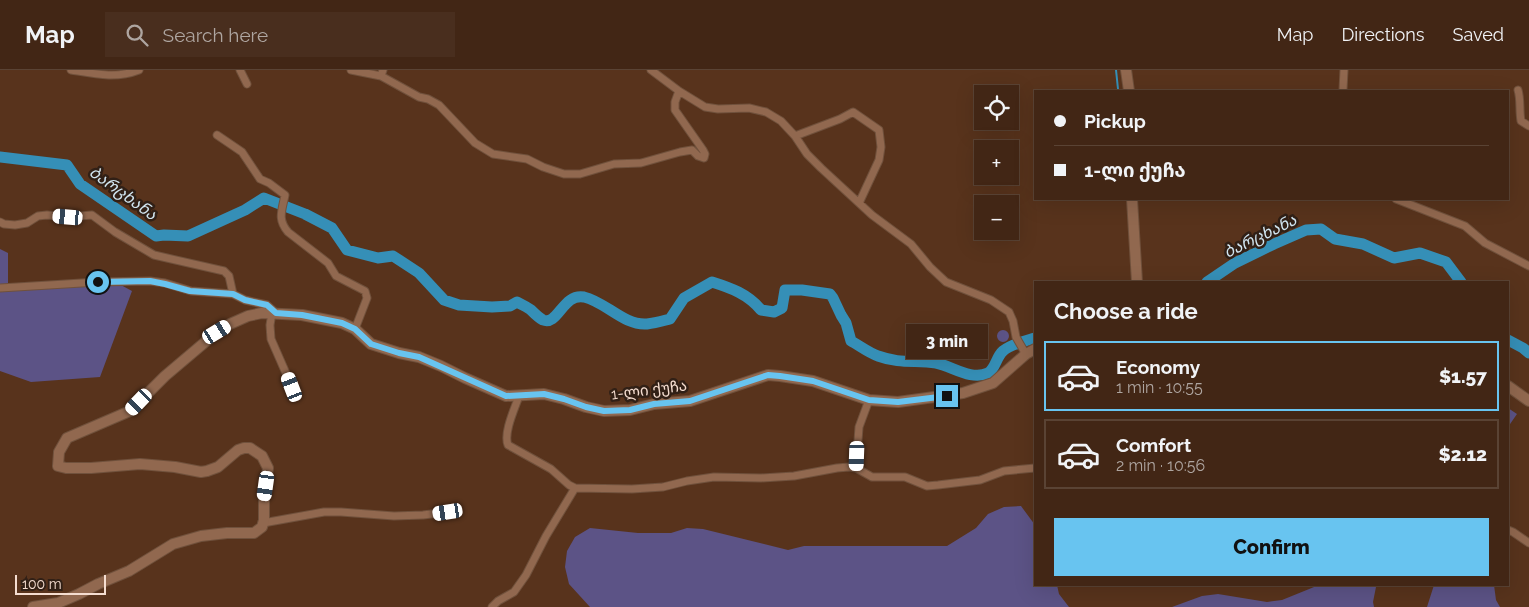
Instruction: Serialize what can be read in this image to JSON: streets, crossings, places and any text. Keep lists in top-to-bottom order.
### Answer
{
  "streets": {
    "street": ["1-ლი ქუჩა"]
  },
  "water": ["ბარცხანა"],
  "scale_bar": "100 m",
  "page": {
    "header": "Map",
    "search": "Search here",
    "nav": ["Map", "Directions", "Saved"],
    "map_buttons": ["+", "−"],
    "banner": ["Pickup", "1-ლი ქუჩა"],
    "heading": "Choose a ride",
    "bubble": "3 min",
    "list": [
      {
        "name": "Economy",
        "note": "1 min · 10:55",
        "value": "$1.57"
      },
      {
        "name": "Comfort",
        "note": "2 min · 10:56",
        "value": "$2.12"
      }
    ],
    "buttons": "Confirm",
    "scale": "100 m"
  }
}
